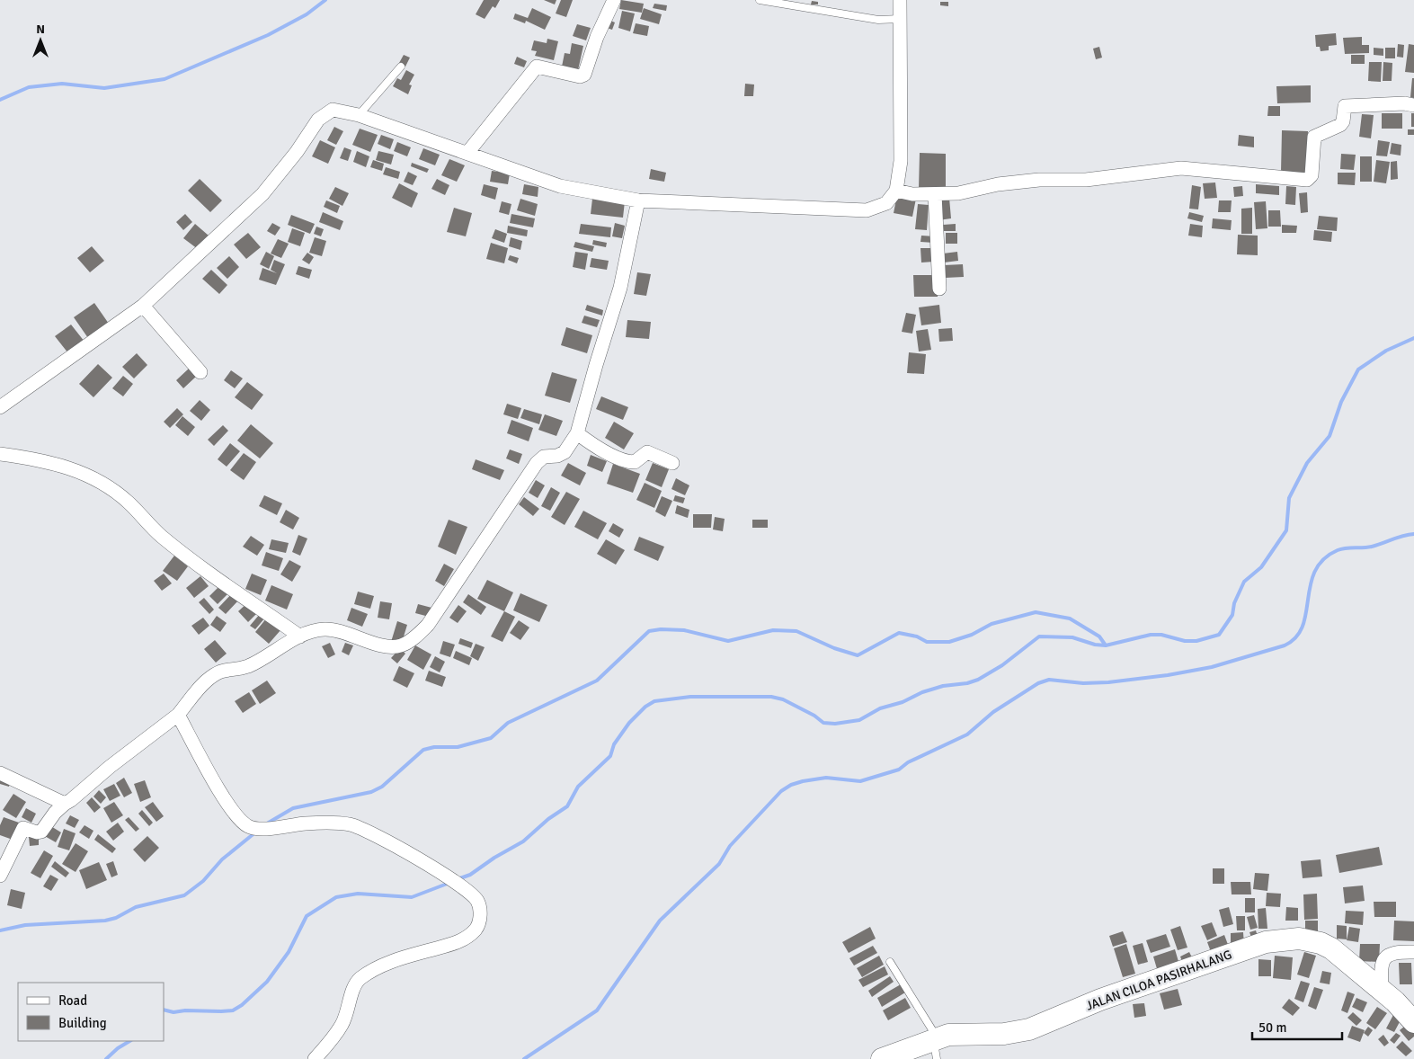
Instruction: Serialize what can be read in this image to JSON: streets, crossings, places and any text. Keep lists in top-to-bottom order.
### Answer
{
  "streets": {
    "main road": ["JALAN CILOA PASIRHALANG"]
  },
  "legend": ["Road", "Building"],
  "scale_bar": "50 m",
  "north": "top"
}
